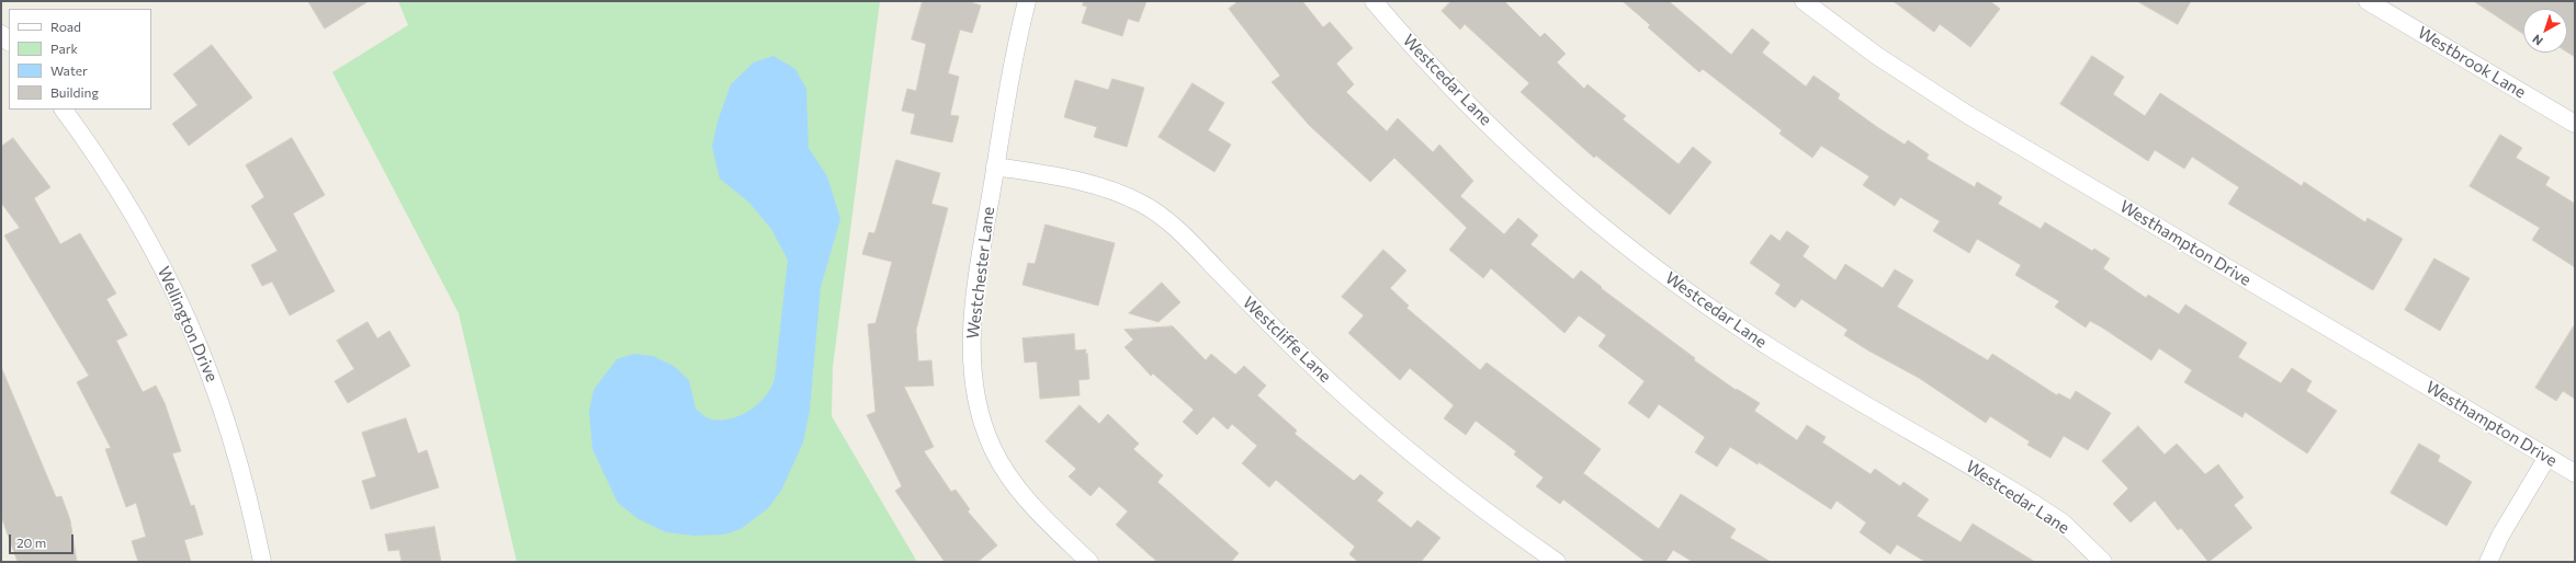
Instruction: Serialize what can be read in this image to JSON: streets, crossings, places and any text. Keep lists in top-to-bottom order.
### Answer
{
  "streets": {
    "street": [
      "Westbrook Lane",
      "Westcedar Lane",
      "Westhampton Drive",
      "Westchester Lane",
      "Wellington Drive",
      "Westcliffe Lane"
    ]
  },
  "crossings": [
    ["Westchester Lane", "Westcliffe Lane"]
  ],
  "legend": [
    "Road",
    "Park",
    "Water",
    "Building"
  ],
  "scale_bar": "20 m",
  "north": "bottom left"
}
